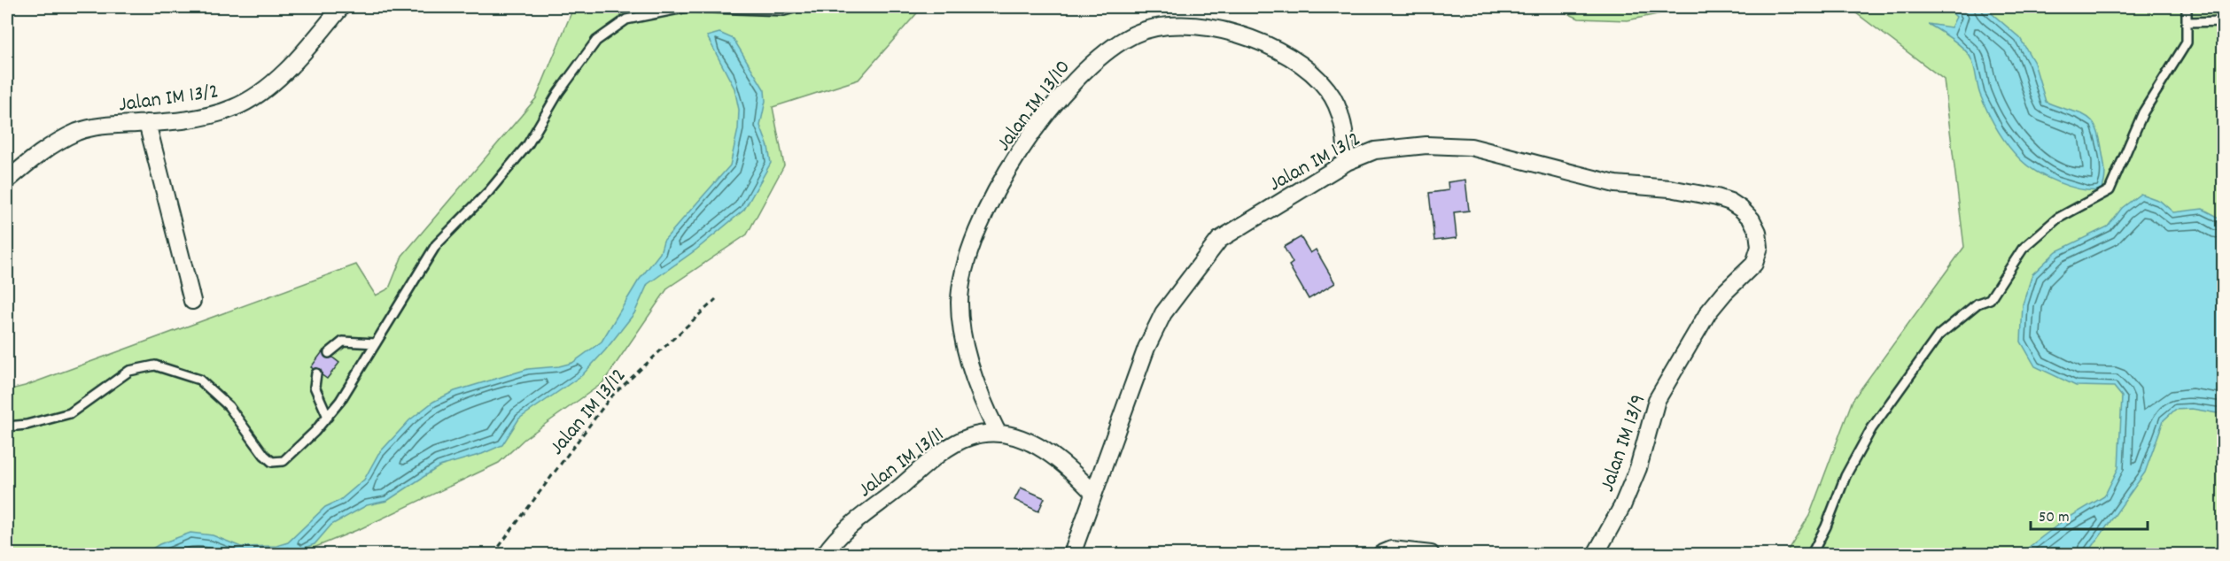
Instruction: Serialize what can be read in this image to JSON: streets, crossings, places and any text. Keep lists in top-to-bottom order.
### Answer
{
  "streets": {
    "street": [
      "Jalan IM 13/2",
      "Jalan IM 13/10",
      "Jalan IM 13/9",
      "Jalan IM 13/11"
    ],
    "path": ["Jalan IM 13/12"]
  },
  "crossings": [
    ["Jalan IM 13/2", "Jalan IM 13/10"],
    ["Jalan IM 13/2", "Jalan IM 13/9"],
    ["Jalan IM 13/2", "Jalan IM 13/11"],
    ["Jalan IM 13/10", "Jalan IM 13/11"]
  ],
  "scale_bar": "50 m"
}
